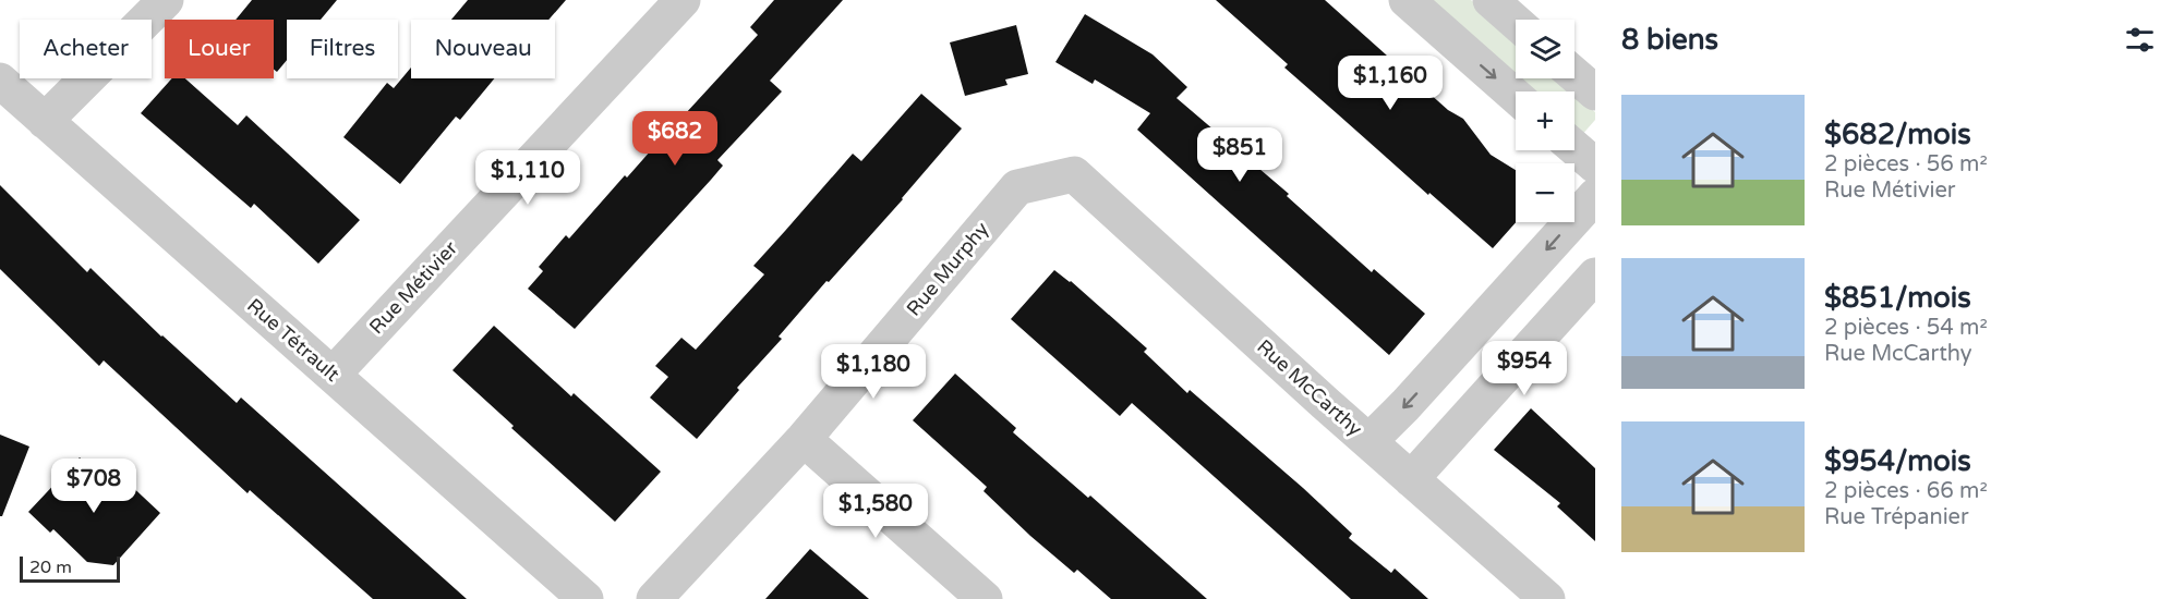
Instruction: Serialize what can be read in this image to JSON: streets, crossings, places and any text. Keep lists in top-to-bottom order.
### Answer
{
  "streets": {
    "street": [
      "Rue Murphy",
      "Rue Métivier",
      "Rue Tétrault",
      "Rue McCarthy"
    ]
  },
  "crossings": [
    ["Rue Murphy", "Rue McCarthy"],
    ["Rue Métivier", "Rue Tétrault"]
  ],
  "scale_bar": "20 m",
  "page": {
    "heading": "8 biens",
    "map_buttons": ["+", "−"],
    "chip": [
      "Acheter",
      "Louer",
      "Filtres",
      "Nouveau"
    ],
    "price": [
      "$1,160",
      "$682",
      "$851",
      "$1,110",
      "$954",
      "$1,180",
      "$708",
      "$1,580"
    ],
    "list": [
      {
        "name": "$682/mois",
        "note": "2 pièces · 56 m² · Rue Métivier"
      },
      {
        "name": "$851/mois",
        "note": "2 pièces · 54 m² · Rue McCarthy"
      },
      {
        "name": "$954/mois",
        "note": "2 pièces · 66 m² · Rue Trépanier"
      }
    ],
    "scale": "20 m"
  }
}
